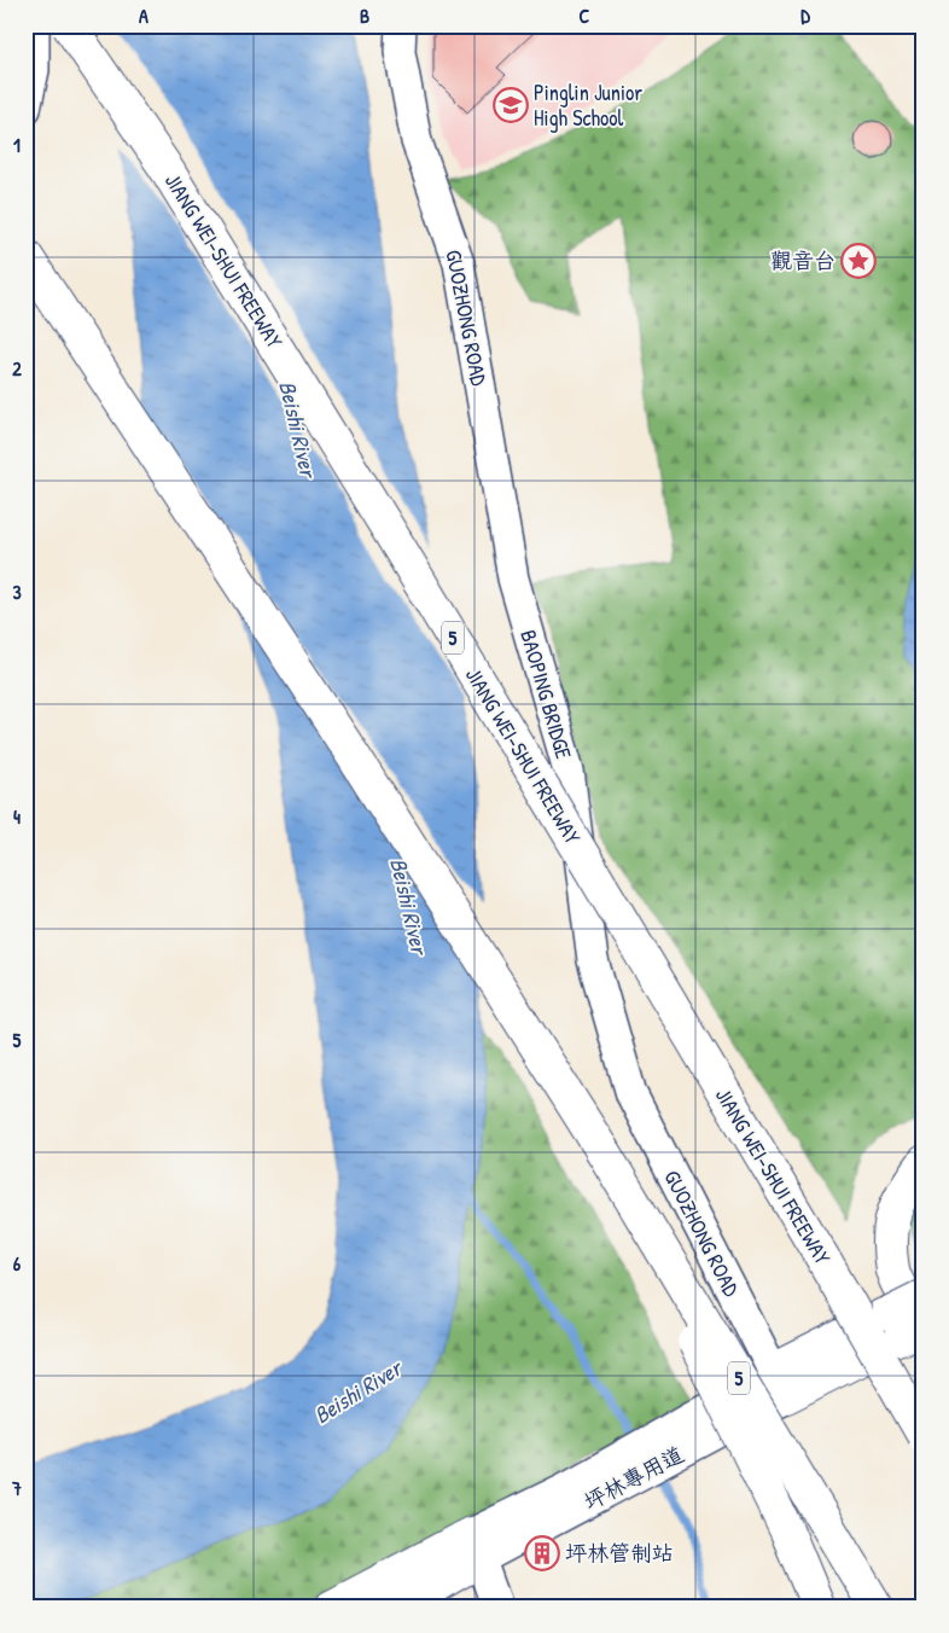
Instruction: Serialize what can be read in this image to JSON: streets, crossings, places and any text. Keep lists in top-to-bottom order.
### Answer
{
  "streets": {
    "main road": ["JIANG WEI-SHUI FREEWAY", "5"],
    "street": ["GUOZHONG ROAD", "BAOPING BRIDGE", "坪林專用道"]
  },
  "crossings": [
    ["GUOZHONG ROAD", "BAOPING BRIDGE"],
    ["GUOZHONG ROAD", "坪林專用道"]
  ],
  "water": ["Beishi River"],
  "places": {
    "school or university": ["Pinglin Junior High School"],
    "place": ["觀音台"],
    "building": ["坪林管制站"]
  },
  "grid": {
    "columns": [
      "A",
      "B",
      "C",
      "D"
    ],
    "rows": [
      "1",
      "2",
      "3",
      "4",
      "5",
      "6",
      "7"
    ]
  }
}
